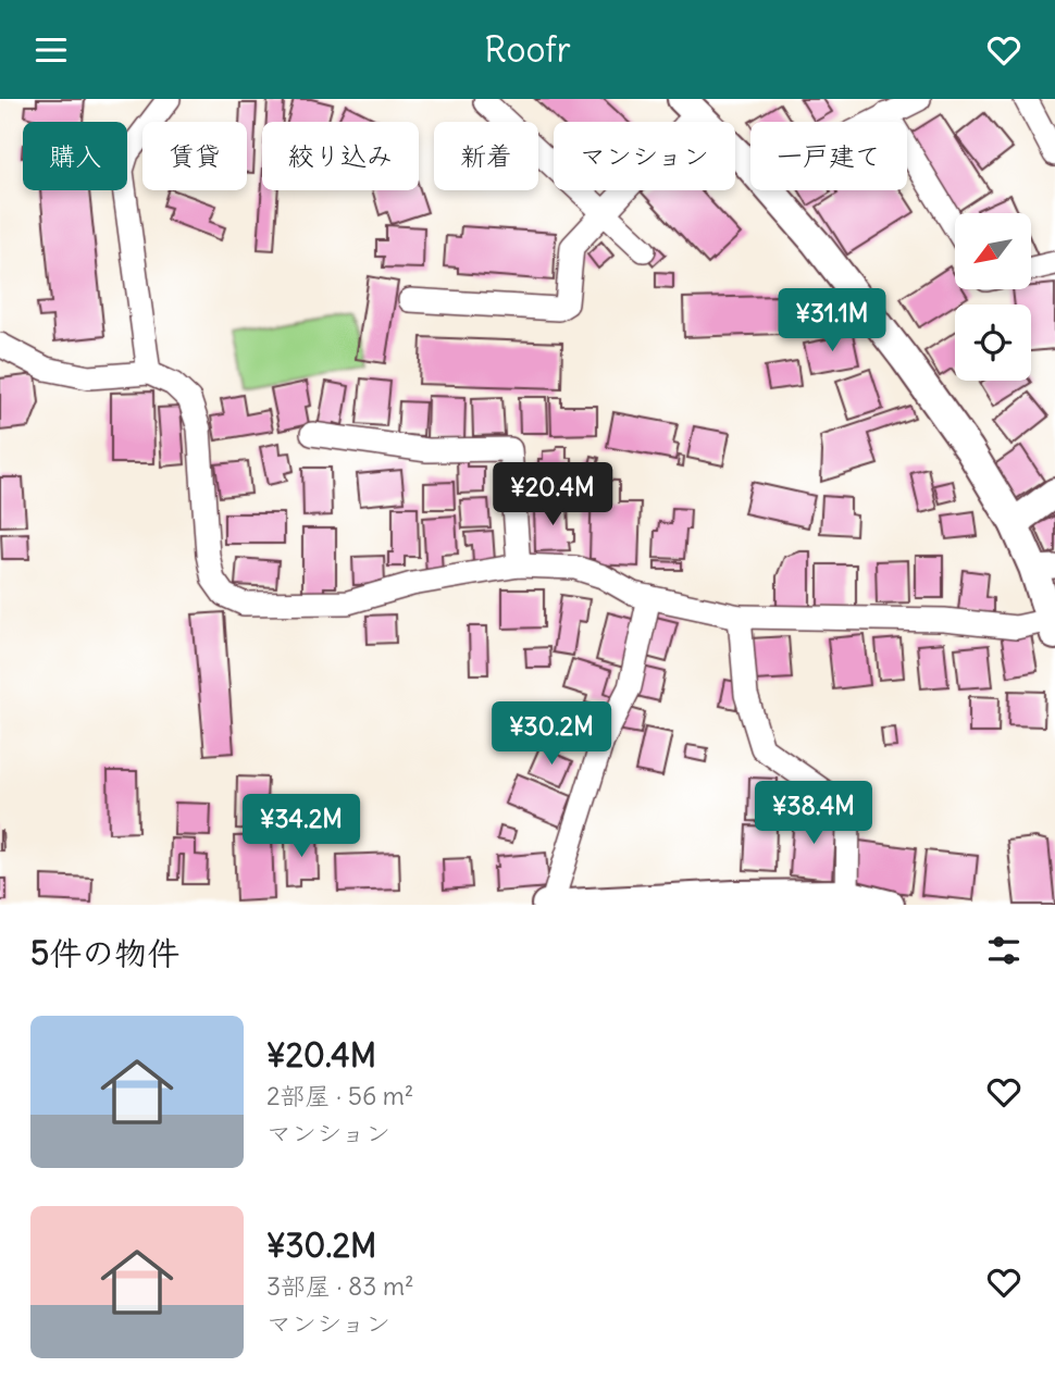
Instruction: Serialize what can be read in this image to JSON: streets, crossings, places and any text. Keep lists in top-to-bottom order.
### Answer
{
  "north": "bottom left",
  "page": {
    "header": "Roofr",
    "chip": [
      "購入",
      "賃貸",
      "絞り込み",
      "新着",
      "マンション",
      "一戸建て"
    ],
    "price": [
      "¥31.1M",
      "¥20.4M",
      "¥30.2M",
      "¥38.4M",
      "¥34.2M"
    ],
    "heading": "5件の物件",
    "list": [
      {
        "name": "¥20.4M",
        "note": "2部屋 · 56 m² · マンション"
      },
      {
        "name": "¥30.2M",
        "note": "3部屋 · 83 m² · マンション"
      }
    ]
  }
}
